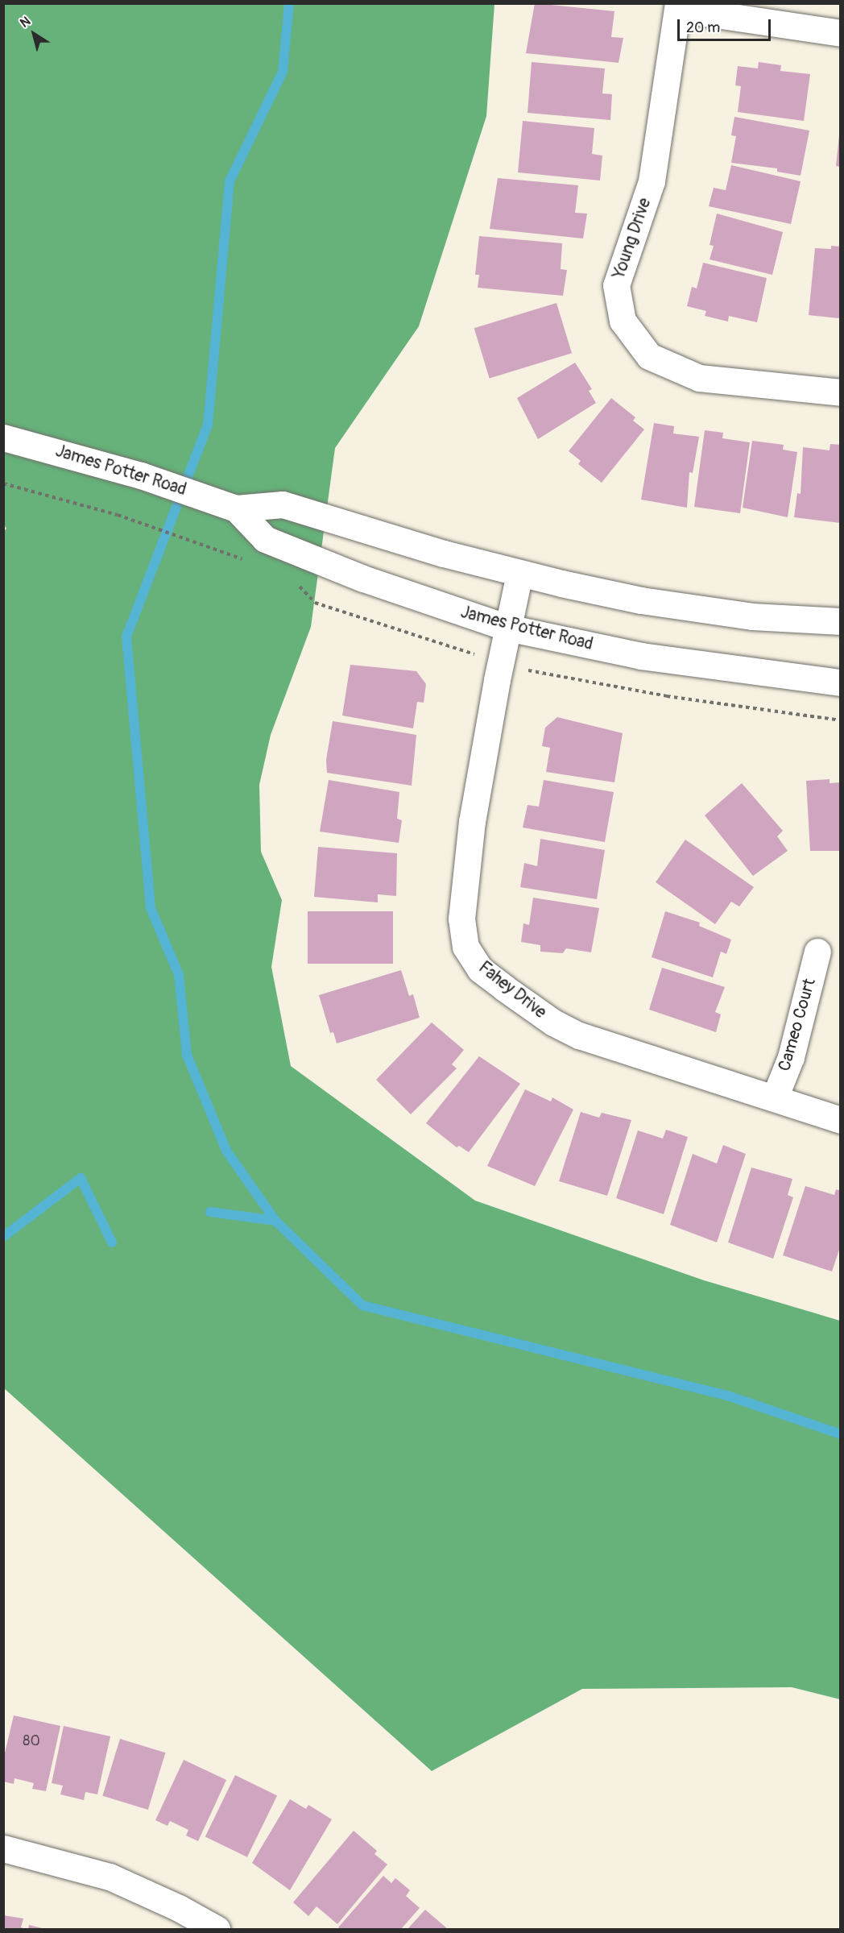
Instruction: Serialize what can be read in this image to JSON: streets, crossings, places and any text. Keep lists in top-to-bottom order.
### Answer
{
  "streets": {
    "street": [
      "Young Drive",
      "James Potter Road",
      "Fahey Drive",
      "Cameo Court"
    ]
  },
  "crossings": [
    ["James Potter Road", "Fahey Drive"],
    ["Fahey Drive", "Cameo Court"]
  ],
  "house_numbers": ["80"],
  "scale_bar": "20 m",
  "north": "top left"
}
